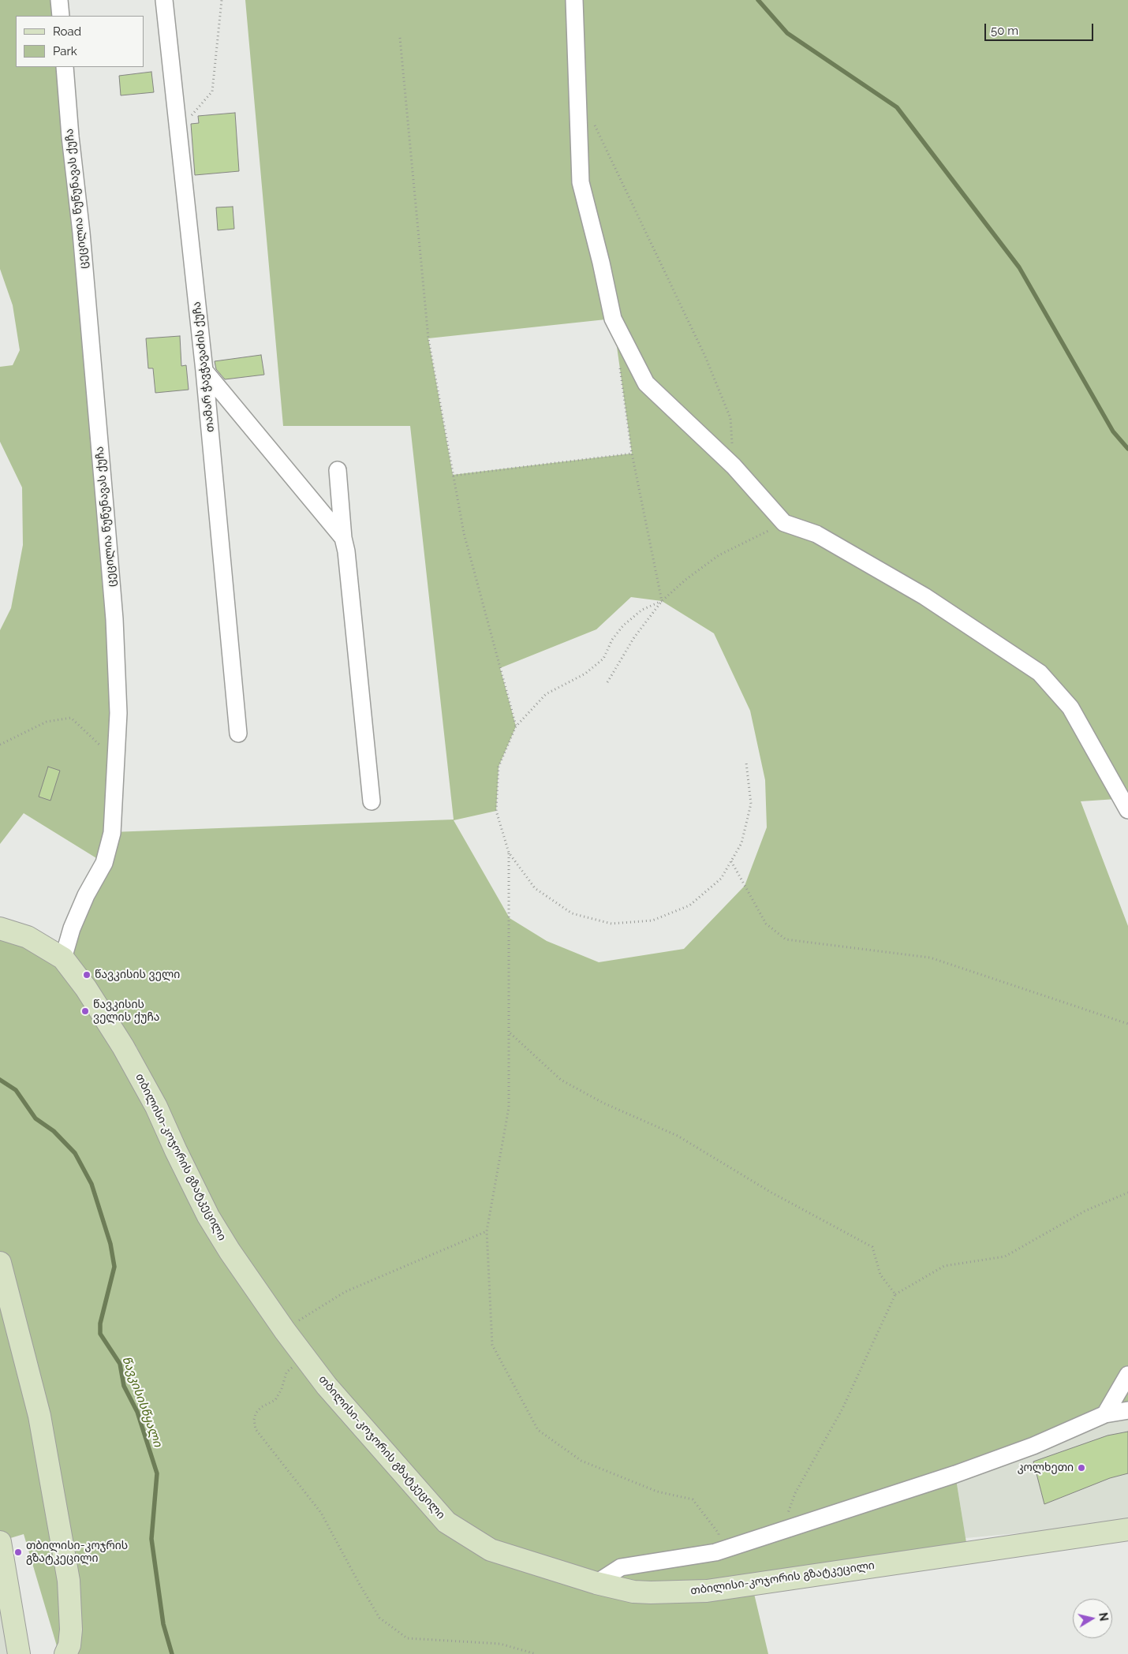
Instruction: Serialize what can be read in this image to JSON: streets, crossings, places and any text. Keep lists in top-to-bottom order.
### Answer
{
  "streets": {
    "main road": ["თბილისი-კოჯორის გზატკეცილი"],
    "street": ["ცეცილია წუწუნავას ქუჩა", "თამარ ჭავჭავაძის ქუჩა"]
  },
  "crossings": [
    ["ცეცილია წუწუნავას ქუჩა", "თბილისი-კოჯორის გზატკეცილი"]
  ],
  "water": ["წავკისისწყალი"],
  "places": [
    "წავკისის ველი",
    "წავკისის ველის ქუჩა",
    "კოლხეთი",
    "თბილისი-კოჯრის გზატკეცილი"
  ],
  "legend": ["Road", "Park"],
  "scale_bar": "50 m",
  "north": "right"
}
